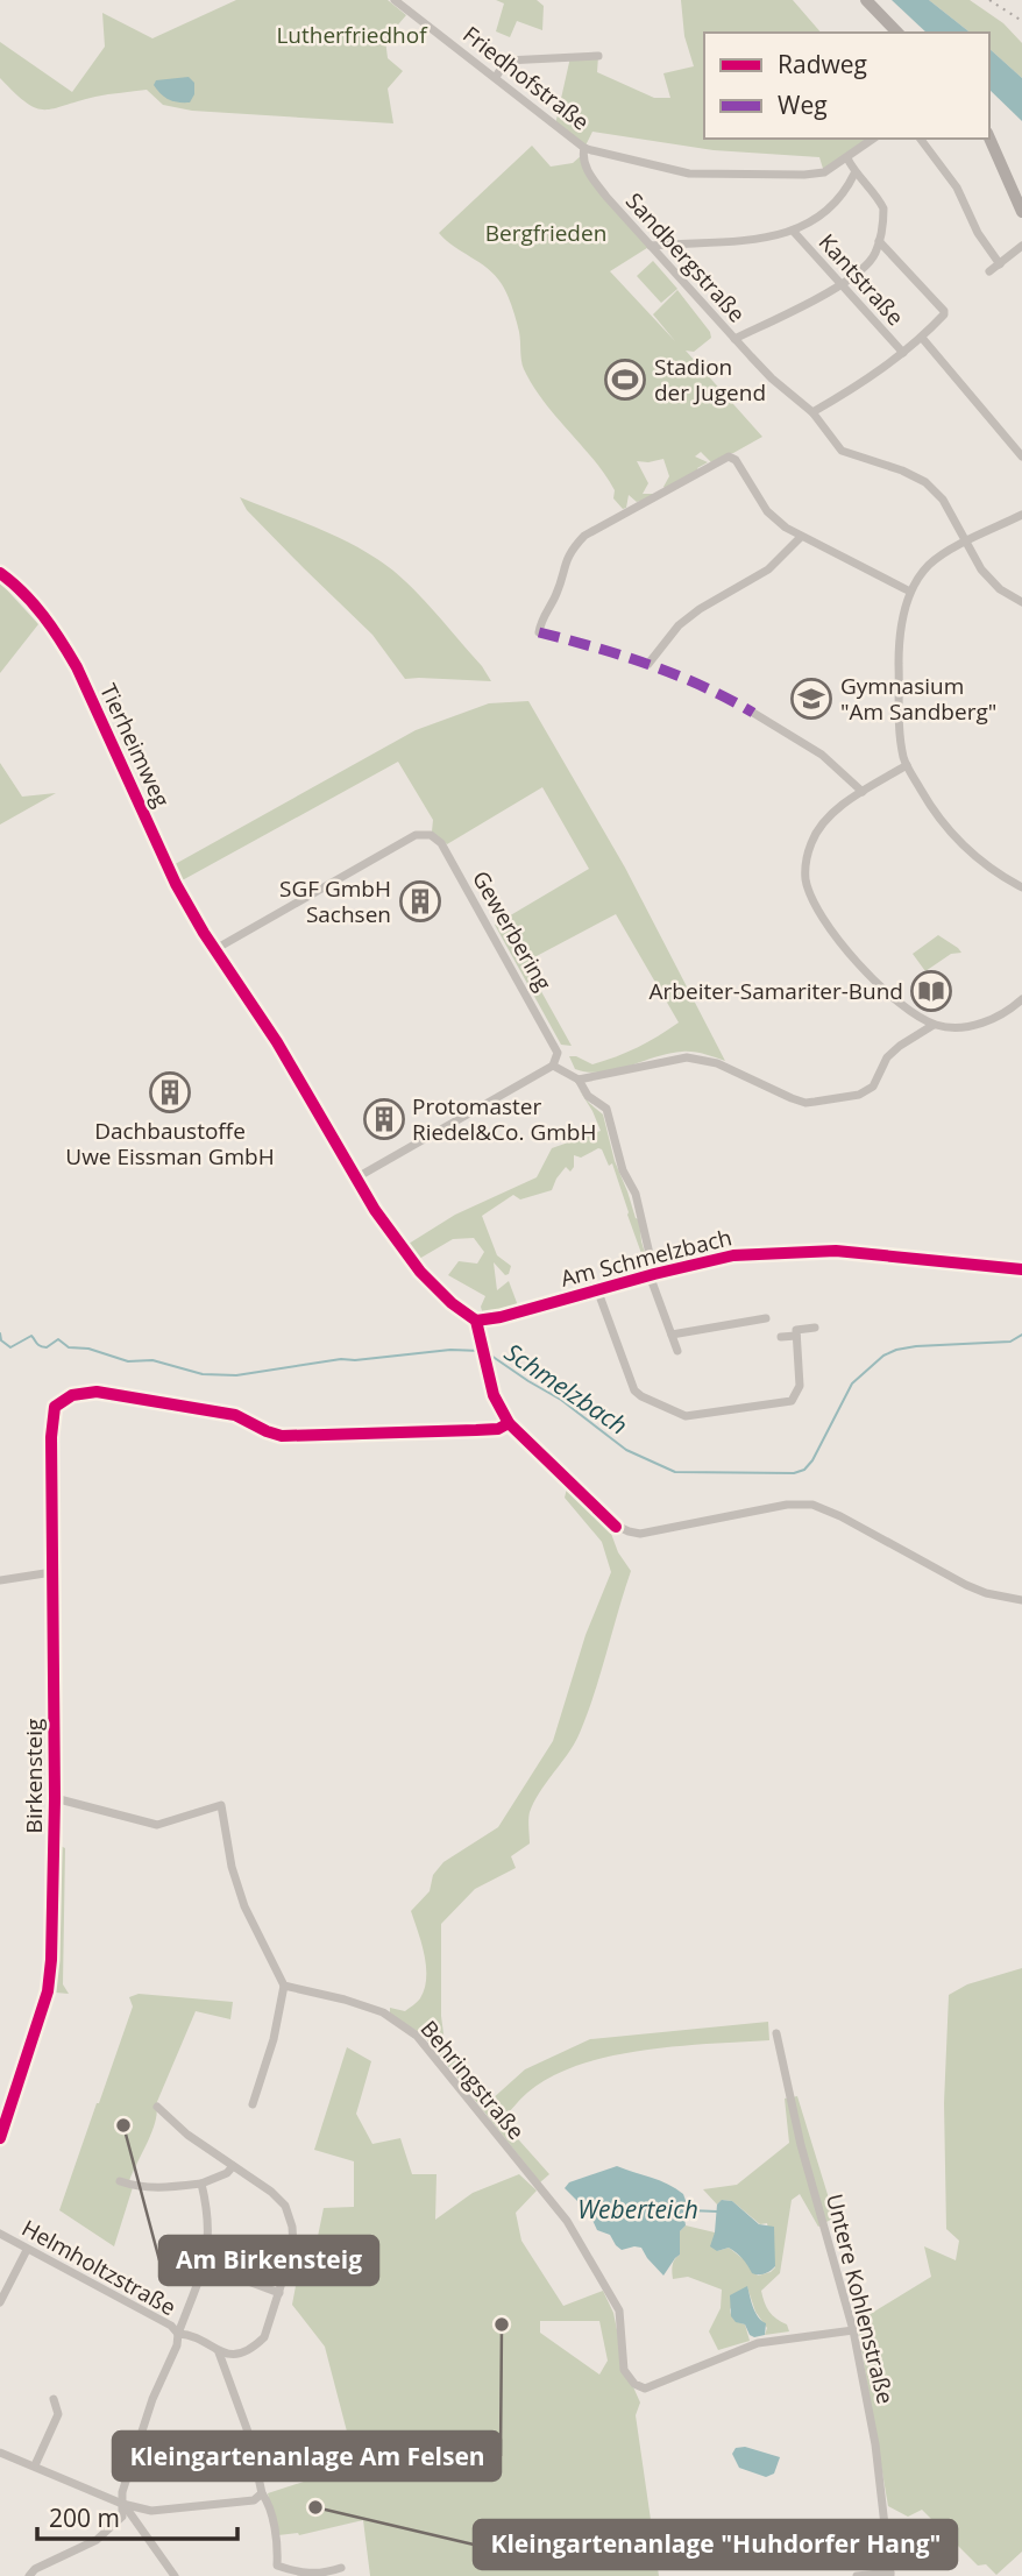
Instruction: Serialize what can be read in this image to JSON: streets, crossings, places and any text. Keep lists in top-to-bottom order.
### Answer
{
  "streets": {
    "street": [
      "Friedhofstraße",
      "Sandbergstraße",
      "Kantstraße",
      "Tierheimweg",
      "Gewerbering",
      "Am Schmelzbach",
      "Birkensteig",
      "Behringstraße",
      "Helmholtzstraße",
      "Untere Kohlenstraße"
    ]
  },
  "crossings": [
    ["Friedhofstraße", "Sandbergstraße"],
    ["Tierheimweg", "Gewerbering"],
    ["Gewerbering", "Am Schmelzbach"],
    ["Behringstraße", "Untere Kohlenstraße"]
  ],
  "water": ["Schmelzbach", "Weberteich"],
  "parks": ["Lutherfriedhof", "Bergfrieden"],
  "places": {
    "sports": ["Stadion der Jugend"],
    "school or university": ["Gymnasium \"Am Sandberg\""],
    "building": ["SGF GmbH Sachsen", "Dachbaustoffe Uwe Eissman GmbH", "Protomaster Riedel&Co. GmbH"],
    "library": ["Arbeiter-Samariter-Bund"],
    "other": ["Am Birkensteig", "Kleingartenanlage Am Felsen", "Kleingartenanlage \"Huhdorfer Hang\""]
  },
  "legend": ["Radweg", "Weg"],
  "scale_bar": "200 m"
}
